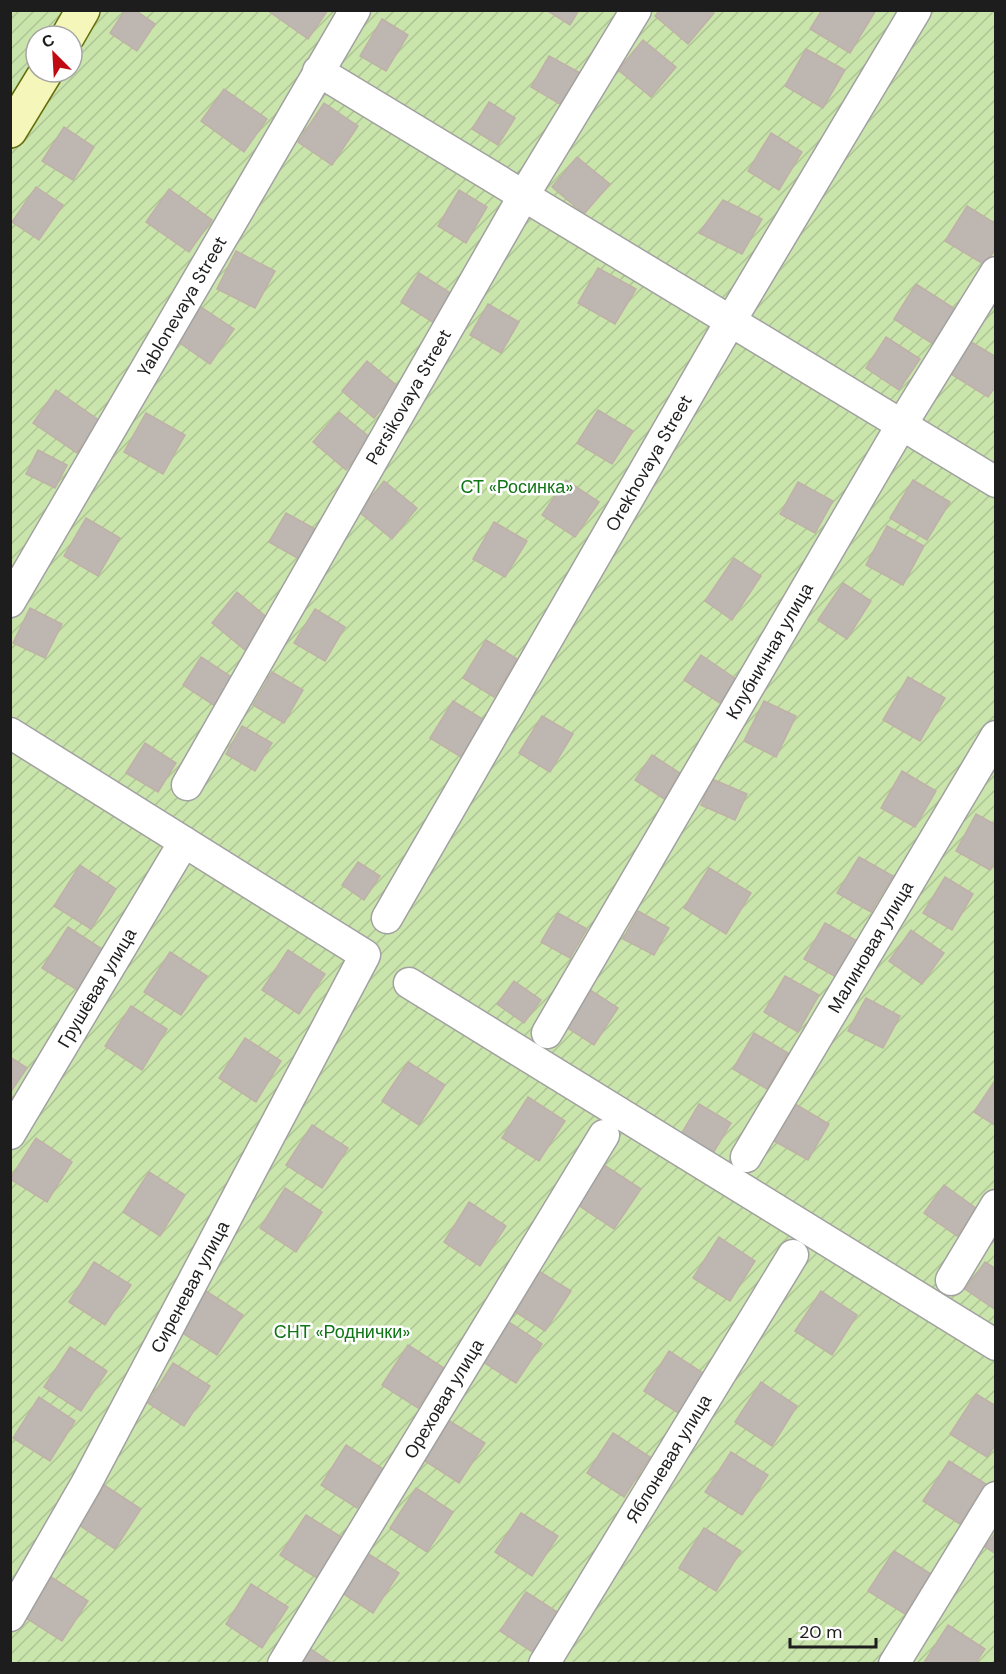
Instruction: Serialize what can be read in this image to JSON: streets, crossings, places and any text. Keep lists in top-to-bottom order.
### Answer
{
  "streets": {
    "street": [
      "Yablonevaya Street",
      "Persikovaya Street",
      "Orekhovaya Street",
      "Клубничная улица",
      "Малиновая улица",
      "Грушёвая улица",
      "Сиреневая улица",
      "Ореховая улица",
      "Яблоневая улица"
    ]
  },
  "crossings": [
    ["Грушёвая улица", "Сиреневая улица"]
  ],
  "parks": ["СТ «Росинка»", "СНТ «Роднички»"],
  "scale_bar": "20 m",
  "north": "top left"
}
